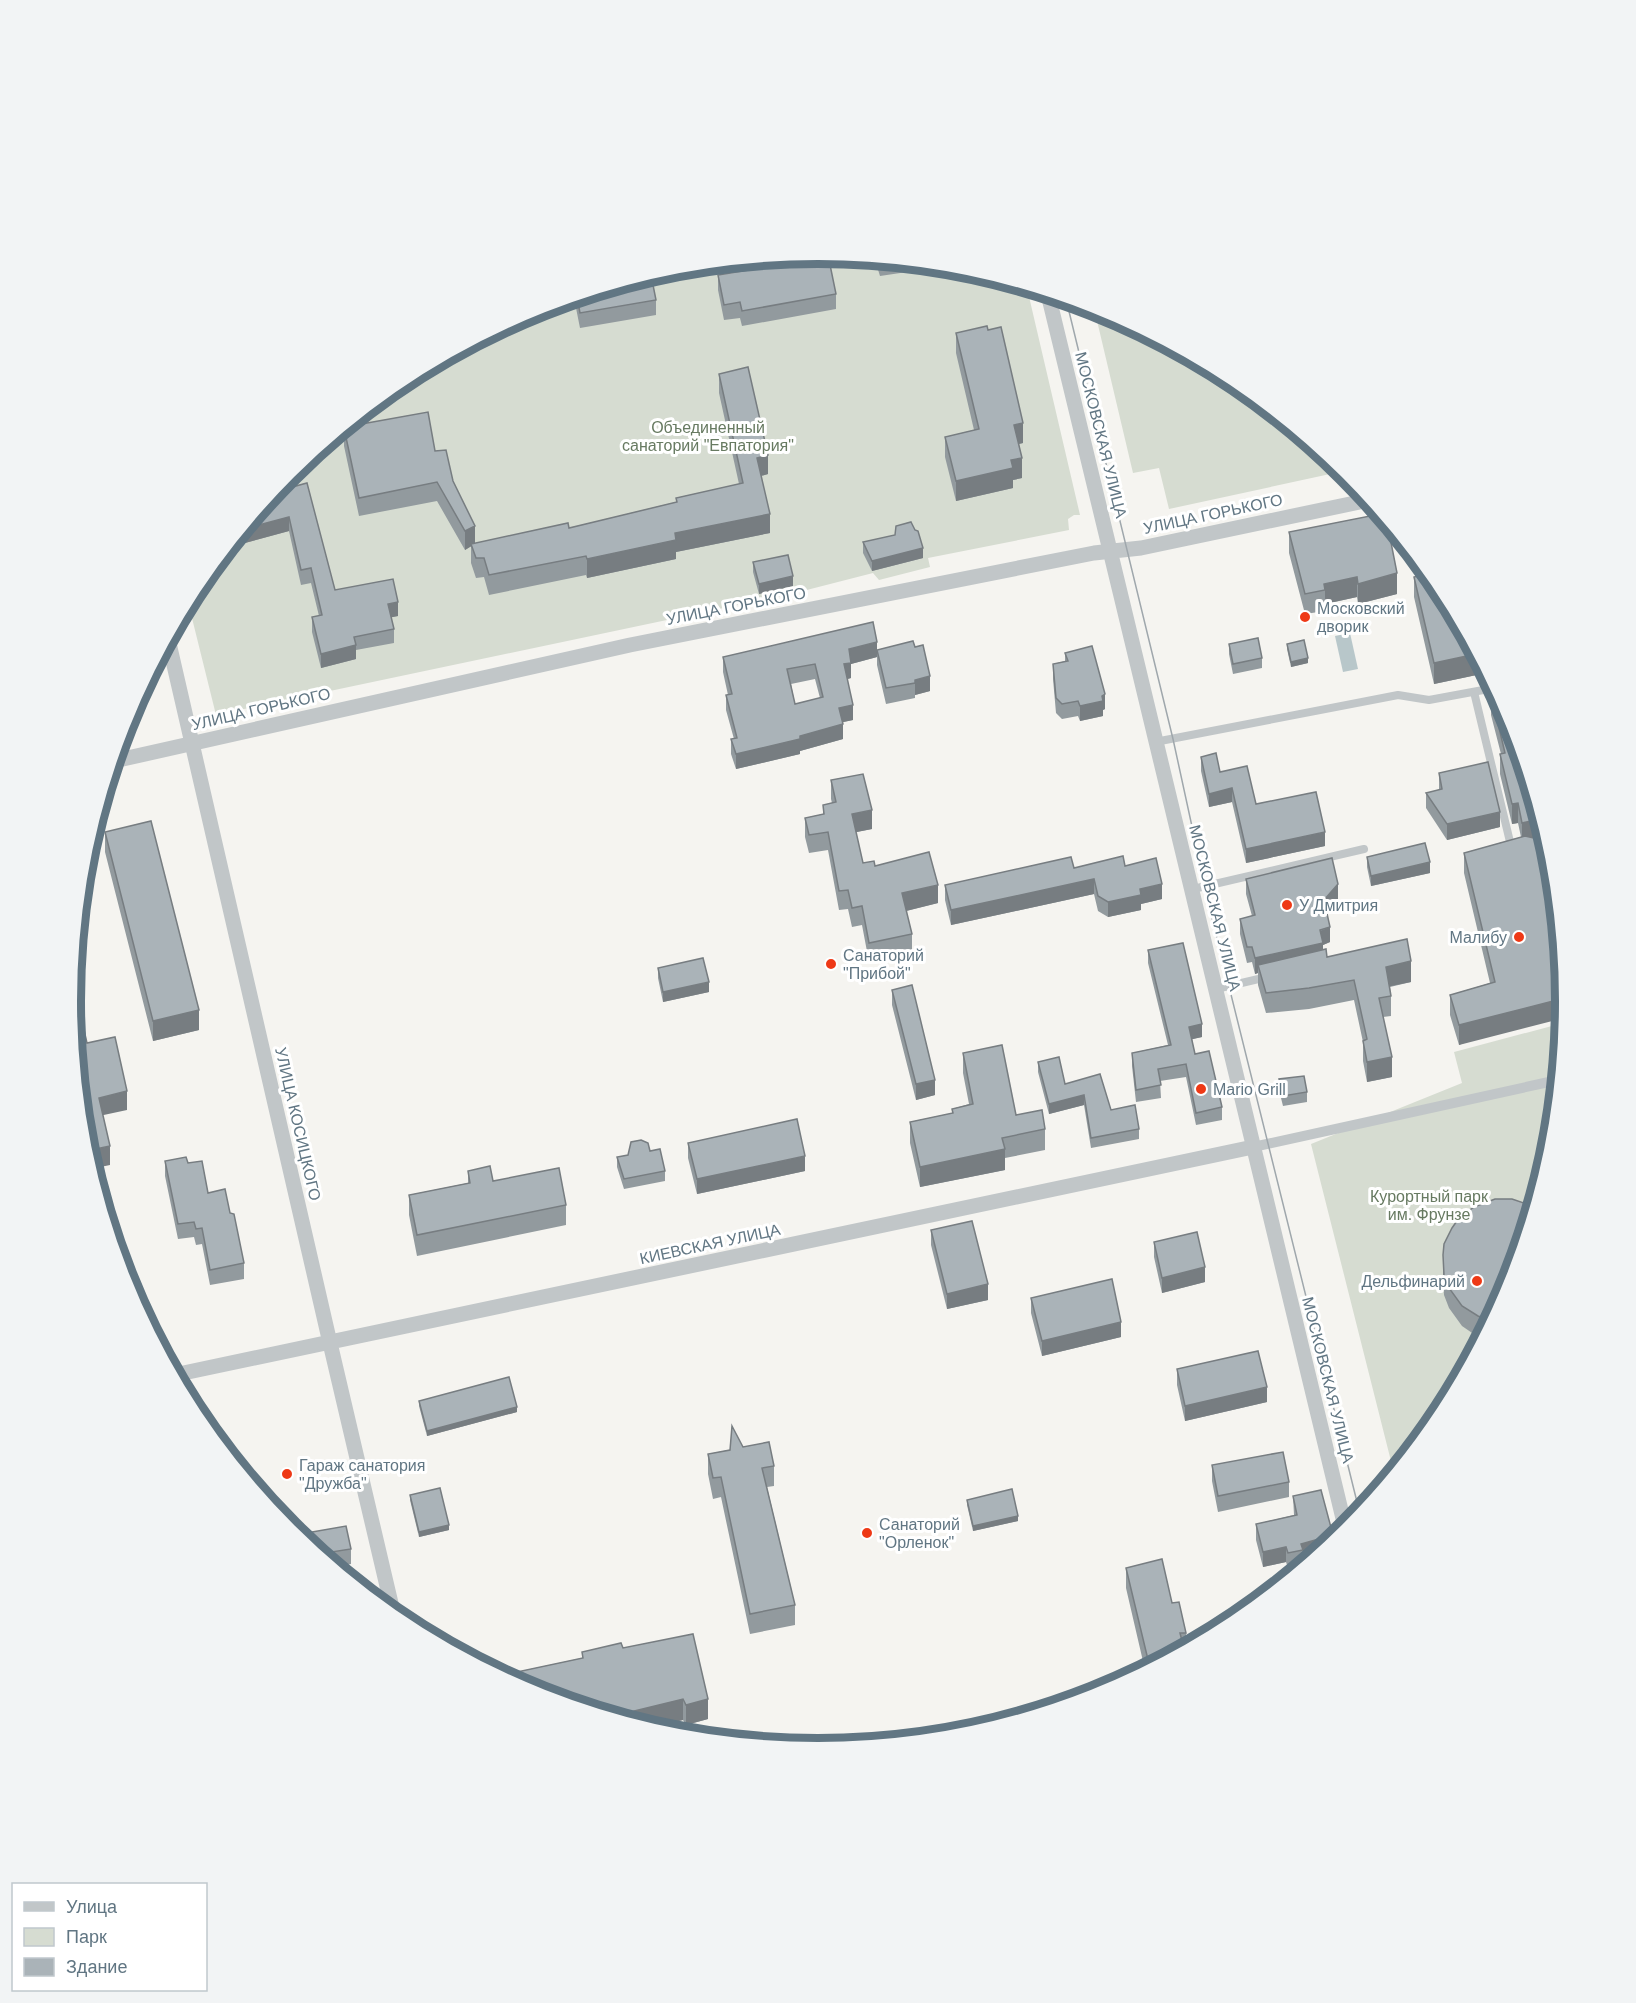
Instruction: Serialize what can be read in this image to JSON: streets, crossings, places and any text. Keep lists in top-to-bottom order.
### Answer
{
  "streets": {
    "street": [
      "МОСКОВСКАЯ УЛИЦА",
      "УЛИЦА ГОРЬКОГО",
      "УЛИЦА КОСИЦКОГО",
      "КИЕВСКАЯ УЛИЦА"
    ]
  },
  "crossings": [
    ["МОСКОВСКАЯ УЛИЦА", "УЛИЦА ГОРЬКОГО"],
    ["МОСКОВСКАЯ УЛИЦА", "КИЕВСКАЯ УЛИЦА"],
    ["УЛИЦА ГОРЬКОГО", "УЛИЦА КОСИЦКОГО"],
    ["УЛИЦА КОСИЦКОГО", "КИЕВСКАЯ УЛИЦА"]
  ],
  "parks": ["Объединенный санаторий \"Евпатория\"", "Курортный парк им. Фрунзе"],
  "places": [
    "Московский дворик",
    "У Дмитрия",
    "Малибу",
    "Санаторий \"Прибой\"",
    "Mario Grill",
    "Дельфинарий",
    "Гараж санатория \"Дружба\"",
    "Санаторий \"Орленок\""
  ],
  "legend": ["Улица", "Парк", "Здание"]
}
